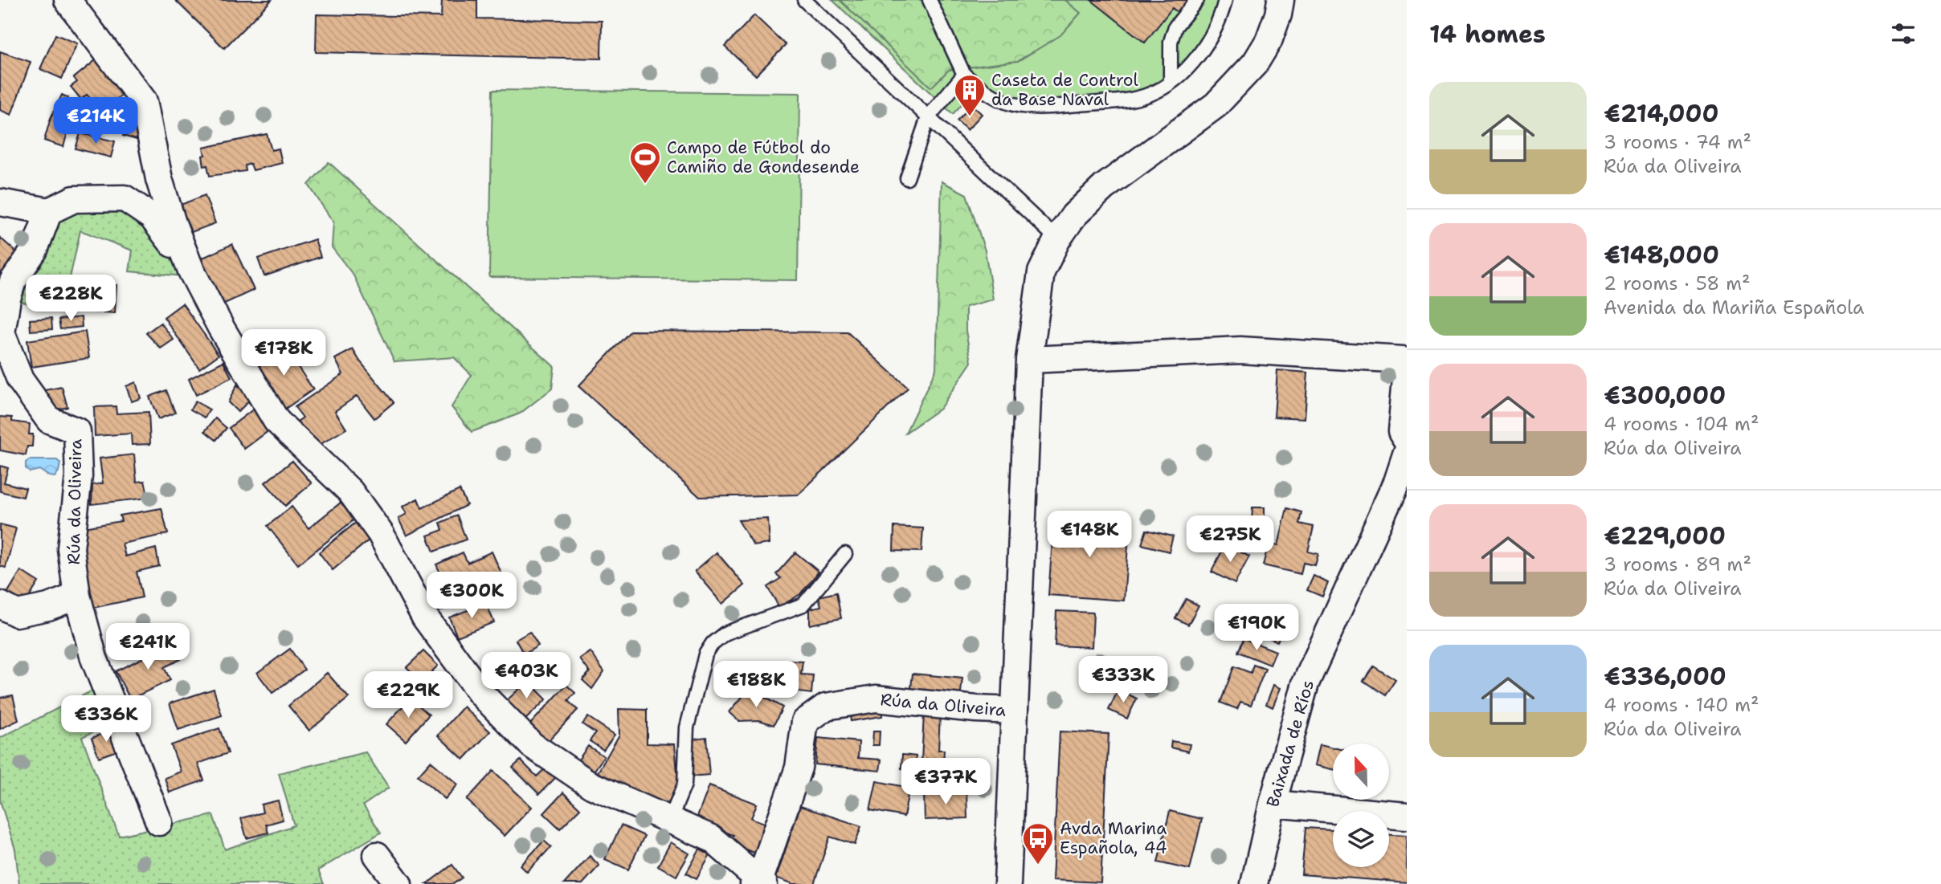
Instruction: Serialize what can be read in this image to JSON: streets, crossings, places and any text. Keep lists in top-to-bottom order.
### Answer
{
  "streets": {
    "street": ["Rúa da Oliveira", "Baixada de Ríos"]
  },
  "places": {
    "building": ["Caseta de Control da Base Naval"],
    "sports": ["Campo de Fútbol do Camiño de Gondesende"],
    "bus stop": ["Avda Marina Española, 44"]
  },
  "north": "top",
  "page": {
    "heading": "14 homes",
    "list": [
      {
        "name": "€214,000",
        "note": "3 rooms · 74 m² · Rúa da Oliveira"
      },
      {
        "name": "€148,000",
        "note": "2 rooms · 58 m² · Avenida da Mariña Española"
      },
      {
        "name": "€300,000",
        "note": "4 rooms · 104 m² · Rúa da Oliveira"
      },
      {
        "name": "€229,000",
        "note": "3 rooms · 89 m² · Rúa da Oliveira"
      },
      {
        "name": "€336,000",
        "note": "4 rooms · 140 m² · Rúa da Oliveira"
      }
    ],
    "price": [
      "€214K",
      "€228K",
      "€178K",
      "€148K",
      "€275K",
      "€300K",
      "€190K",
      "€241K",
      "€403K",
      "€333K",
      "€188K",
      "€229K",
      "€336K",
      "€377K"
    ]
  }
}
